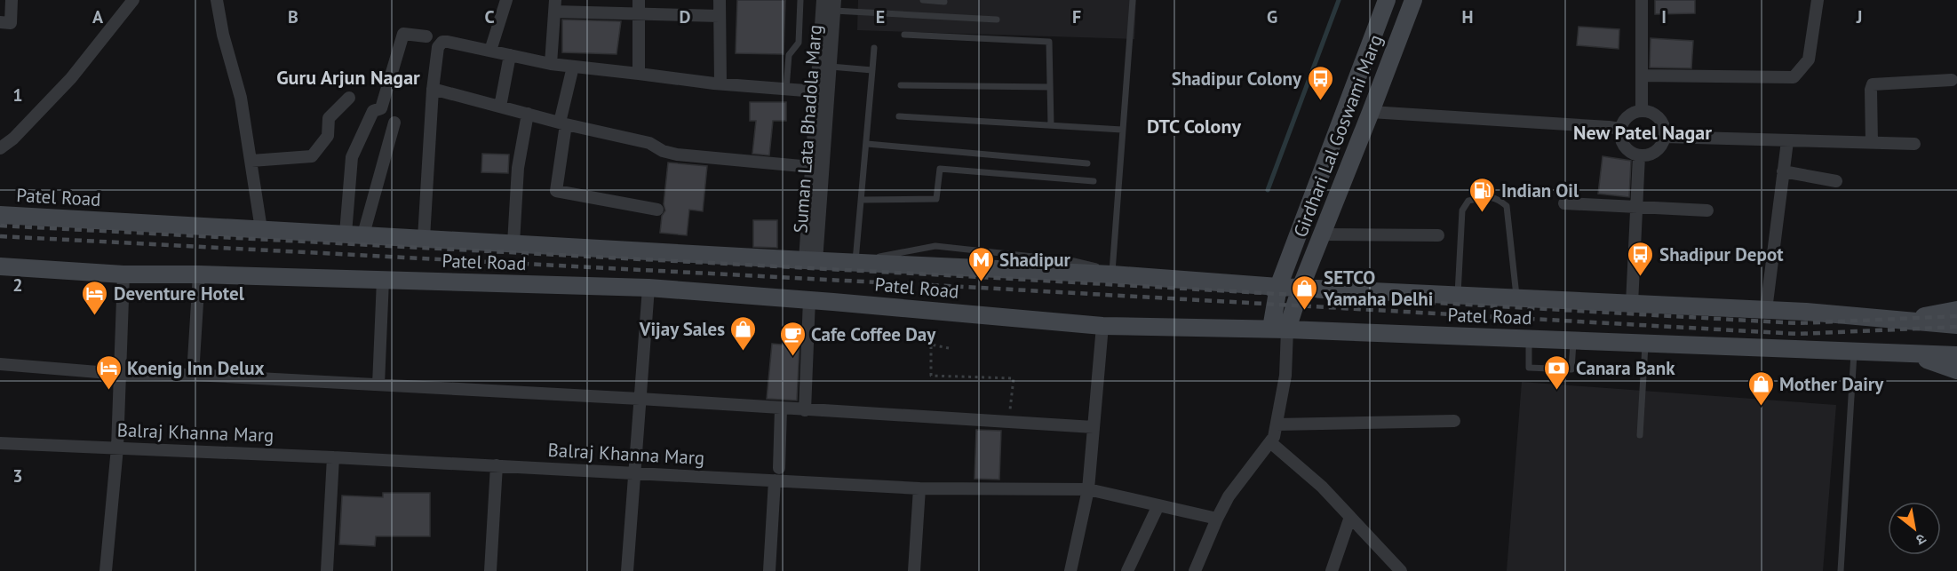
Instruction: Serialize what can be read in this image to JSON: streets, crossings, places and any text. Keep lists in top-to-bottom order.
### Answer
{
  "streets": {
    "main road": ["Girdhari Lal Goswami Marg", "Patel Road"],
    "street": ["Suman Lata Bhadola Marg", "Balraj Khanna Marg"]
  },
  "crossings": [
    ["Suman Lata Bhadola Marg", "Patel Road"],
    ["Girdhari Lal Goswami Marg", "Patel Road"]
  ],
  "districts": ["Guru Arjun Nagar", "DTC Colony", "New Patel Nagar"],
  "places": {
    "bus stop": ["Shadipur Colony", "Shadipur Depot"],
    "fuel station": ["Indian Oil"],
    "metro station": ["Shadipur"],
    "shop": ["SETCO Yamaha Delhi", "Vijay Sales", "Mother Dairy"],
    "hotel": ["Deventure Hotel", "Koenig Inn Delux"],
    "cafe": ["Cafe Coffee Day"],
    "bank": ["Canara Bank"]
  },
  "north": "bottom right",
  "grid": {
    "columns": [
      "A",
      "B",
      "C",
      "D",
      "E",
      "F",
      "G",
      "H",
      "I",
      "J"
    ],
    "rows": ["1", "2", "3"]
  }
}
